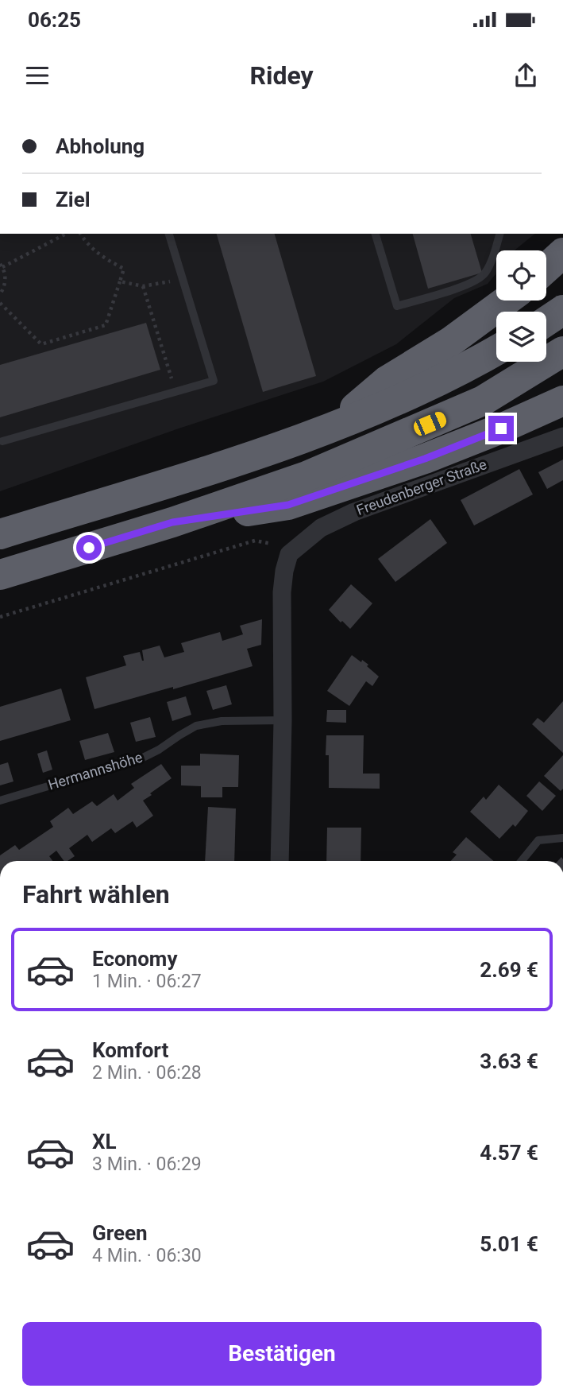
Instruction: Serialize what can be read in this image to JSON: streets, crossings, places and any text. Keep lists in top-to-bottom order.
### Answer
{
  "streets": {
    "street": ["Freudenberger Straße"],
    "lane": ["Hermannshöhe"]
  },
  "page": {
    "status": "06:25",
    "header": "Ridey",
    "banner": ["Abholung", "Ziel"],
    "heading": "Fahrt wählen",
    "list": [
      {
        "name": "Economy",
        "note": "1 Min. · 06:27",
        "value": "2.69 €"
      },
      {
        "name": "Komfort",
        "note": "2 Min. · 06:28",
        "value": "3.63 €"
      },
      {
        "name": "XL",
        "note": "3 Min. · 06:29",
        "value": "4.57 €"
      },
      {
        "name": "Green",
        "note": "4 Min. · 06:30",
        "value": "5.01 €"
      }
    ],
    "buttons": "Bestätigen"
  }
}
